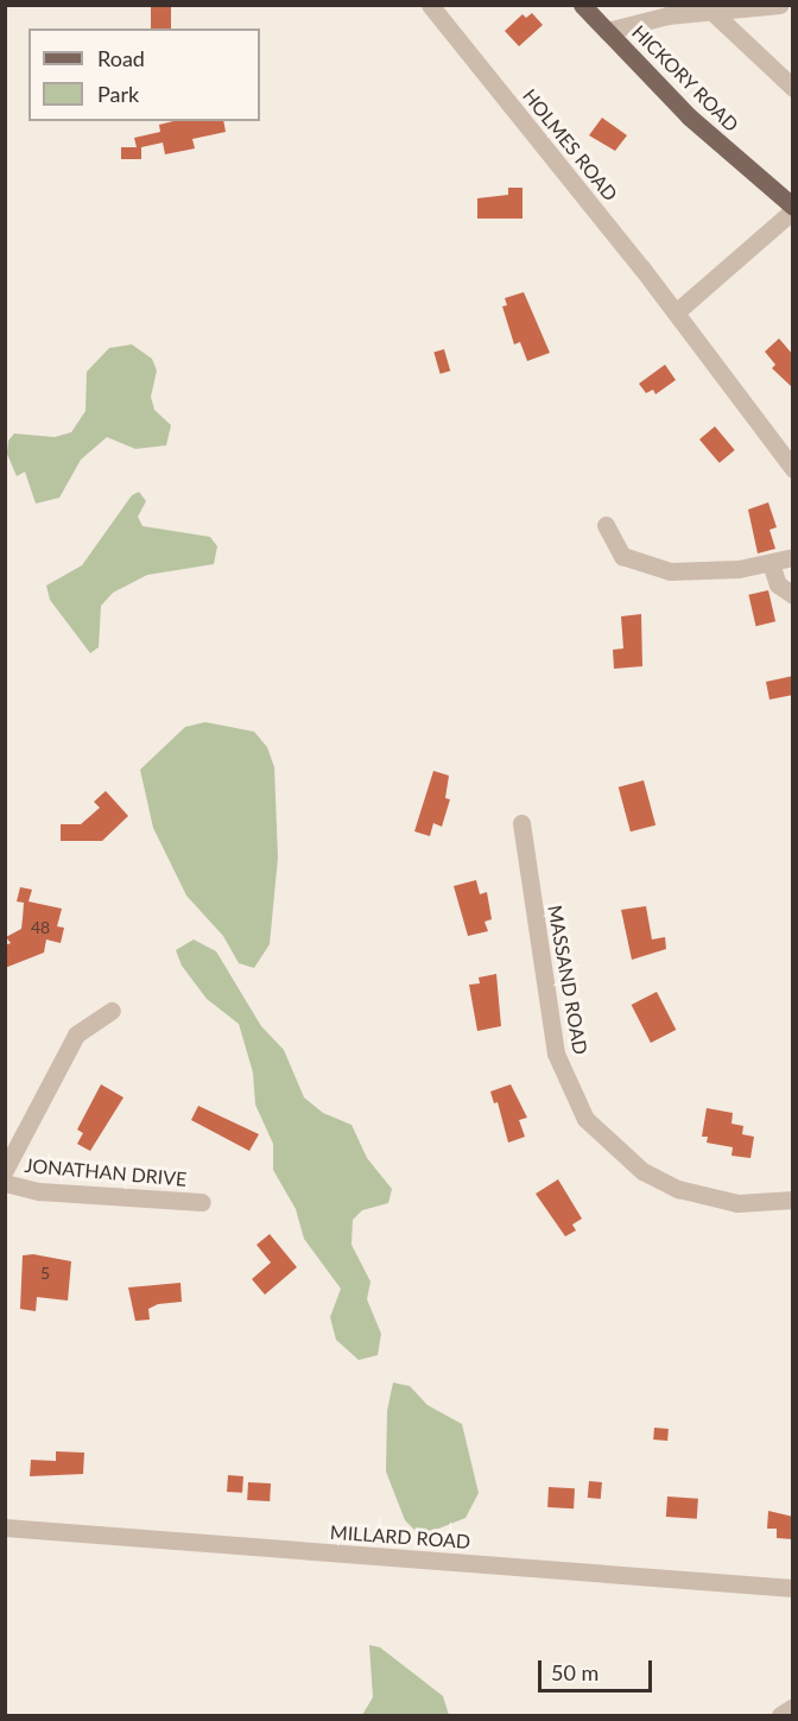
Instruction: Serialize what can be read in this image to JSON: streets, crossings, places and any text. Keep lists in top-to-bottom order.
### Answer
{
  "streets": {
    "main road": ["HICKORY ROAD"],
    "street": [
      "HOLMES ROAD",
      "MASSAND ROAD",
      "JONATHAN DRIVE",
      "MILLARD ROAD"
    ]
  },
  "house_numbers": ["48", "5"],
  "legend": ["Road", "Park"],
  "scale_bar": "50 m"
}
